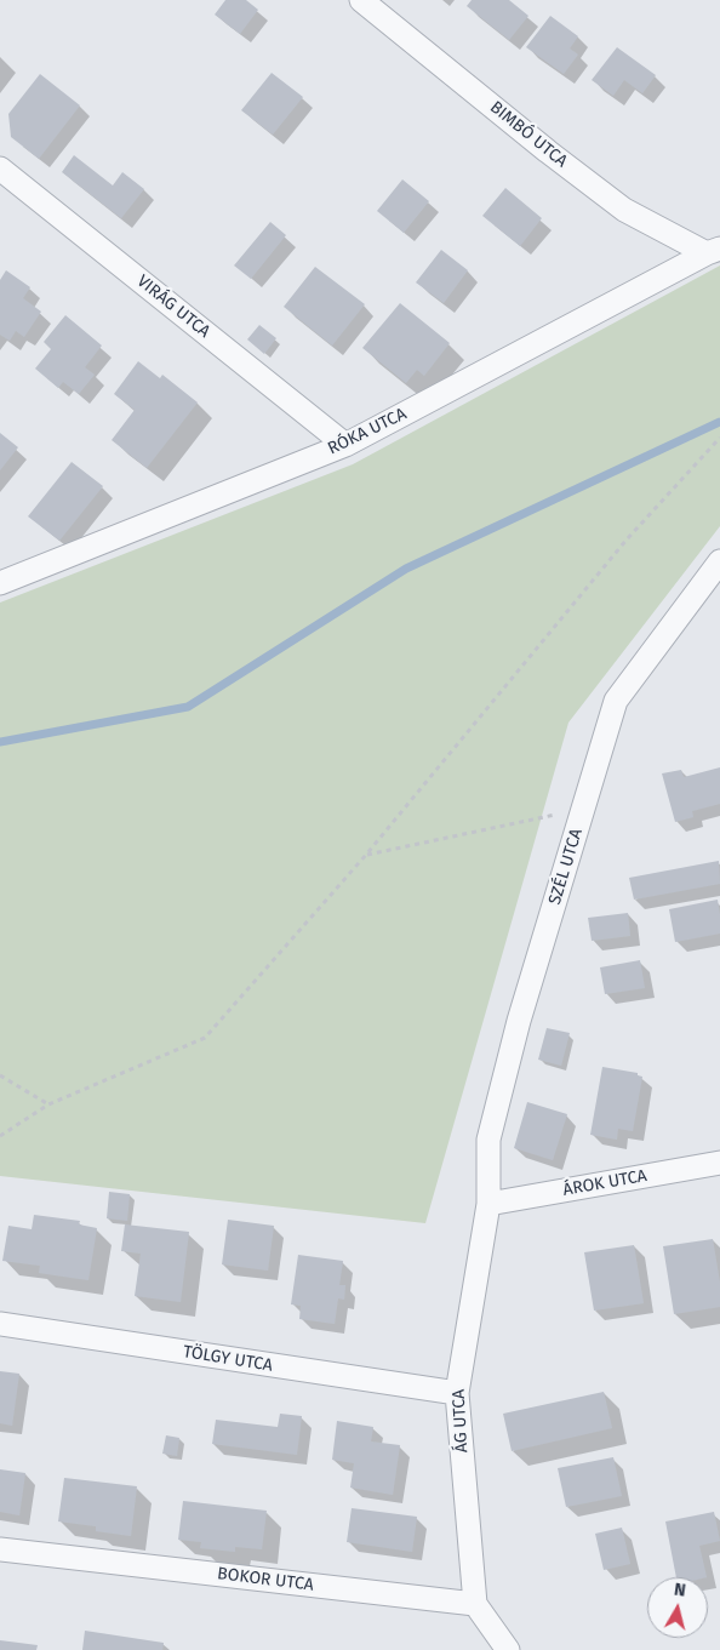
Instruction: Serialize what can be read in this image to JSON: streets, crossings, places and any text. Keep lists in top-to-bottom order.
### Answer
{
  "streets": {
    "street": [
      "BIMBÓ UTCA",
      "VIRÁG UTCA",
      "RÓKA UTCA",
      "SZÉL UTCA",
      "ÁROK UTCA",
      "TÖLGY UTCA",
      "ÁG UTCA",
      "BOKOR UTCA"
    ]
  },
  "crossings": [
    ["BIMBÓ UTCA", "RÓKA UTCA"],
    ["VIRÁG UTCA", "RÓKA UTCA"],
    ["SZÉL UTCA", "ÁROK UTCA"],
    ["SZÉL UTCA", "ÁG UTCA"],
    ["ÁROK UTCA", "ÁG UTCA"],
    ["TÖLGY UTCA", "ÁG UTCA"],
    ["ÁG UTCA", "BOKOR UTCA"]
  ],
  "north": "top"
}
